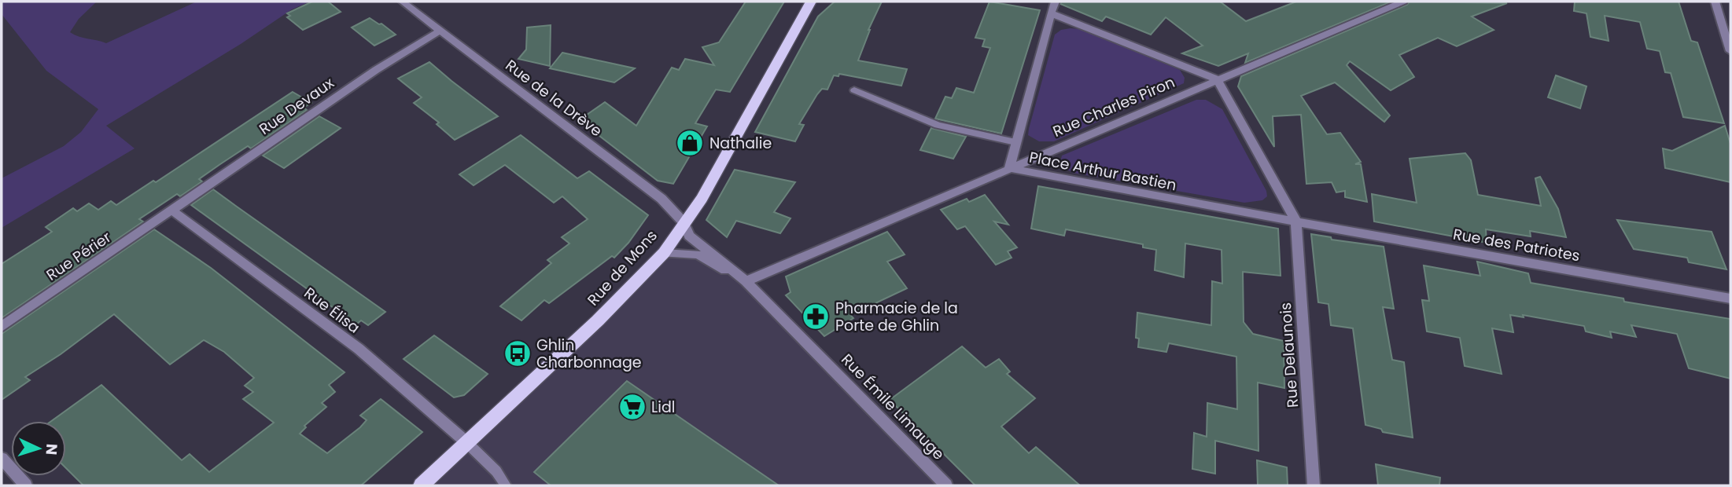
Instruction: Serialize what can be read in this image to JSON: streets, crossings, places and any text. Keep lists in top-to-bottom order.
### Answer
{
  "streets": {
    "main road": ["Rue de Mons"],
    "street": [
      "Rue de la Drève",
      "Rue Devaux",
      "Rue Charles Piron",
      "Place Arthur Bastien",
      "Rue des Patriotes",
      "Rue Périer",
      "Rue Élisa",
      "Rue Delaunois",
      "Rue Émile Limauge"
    ]
  },
  "crossings": [
    ["Rue de la Drève", "Rue Devaux"],
    ["Rue de la Drève", "Rue Charles Piron"],
    ["Rue de la Drève", "Rue de Mons"],
    ["Rue de la Drève", "Rue Émile Limauge"],
    ["Rue Devaux", "Rue Périer"],
    ["Rue Devaux", "Rue Élisa"],
    ["Rue Charles Piron", "Place Arthur Bastien"],
    ["Rue Charles Piron", "Rue Émile Limauge"],
    ["Place Arthur Bastien", "Rue des Patriotes"],
    ["Place Arthur Bastien", "Rue Delaunois"],
    ["Rue des Patriotes", "Rue Delaunois"],
    ["Rue Périer", "Rue Élisa"],
    ["Rue de Mons", "Rue Élisa"]
  ],
  "places": {
    "shop": ["Nathalie"],
    "pharmacy": ["Pharmacie de la Porte de Ghlin"],
    "bus stop": ["Ghlin Charbonnage"],
    "supermarket": ["Lidl"]
  },
  "north": "right"
}
